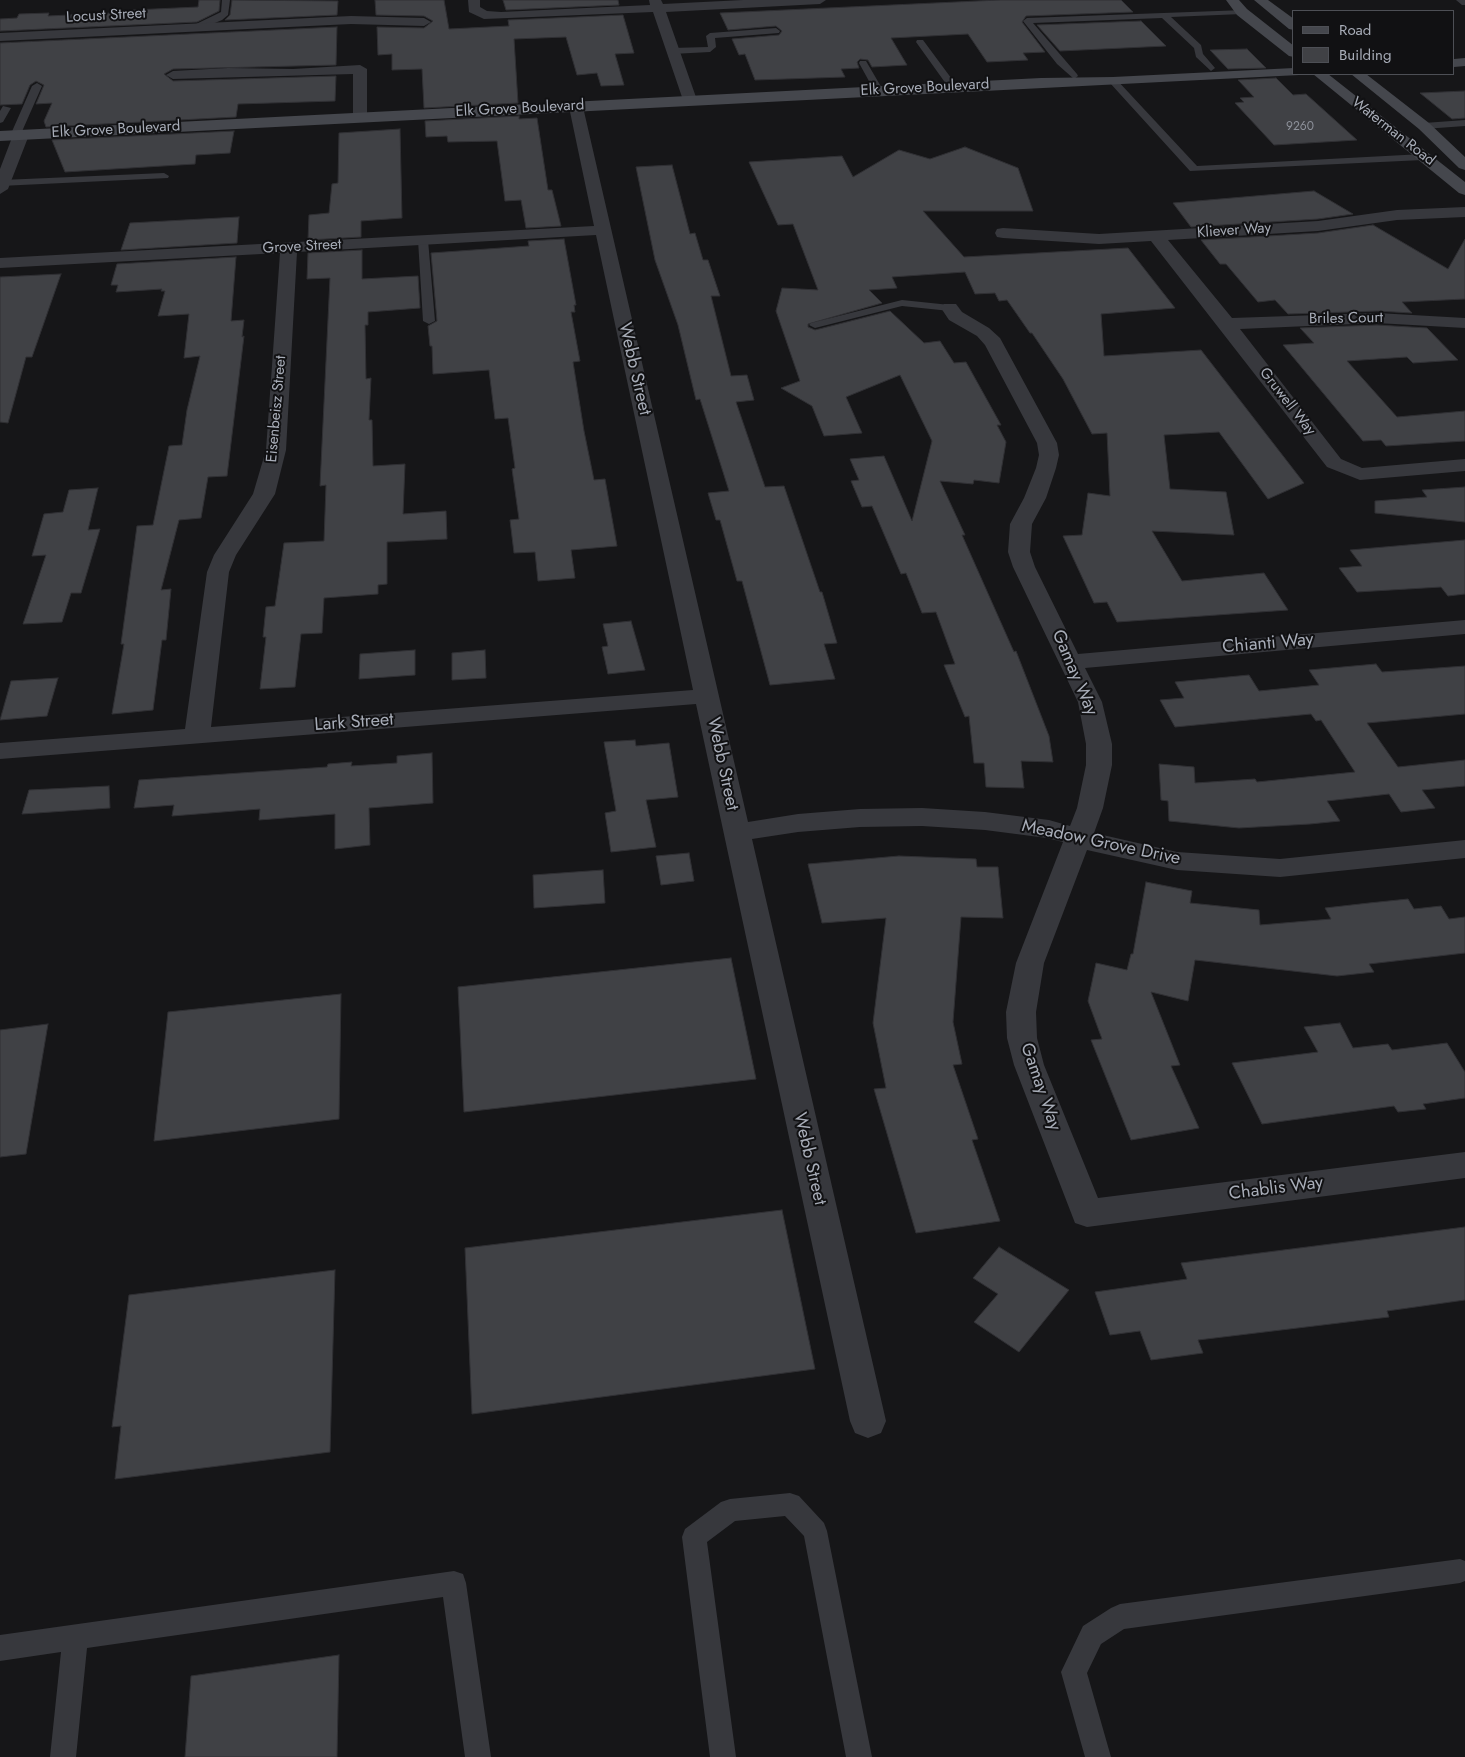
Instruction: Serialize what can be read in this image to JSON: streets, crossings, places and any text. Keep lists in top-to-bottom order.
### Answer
{
  "streets": {
    "main road": ["Elk Grove Boulevard", "Waterman Road"],
    "street": [
      "Locust Street",
      "Kliever Way",
      "Grove Street",
      "Briles Court",
      "Webb Street",
      "Gruwell Way",
      "Eisenbeisz Street",
      "Chianti Way",
      "Gamay Way",
      "Lark Street",
      "Meadow Grove Drive",
      "Chablis Way"
    ]
  },
  "crossings": [
    ["Elk Grove Boulevard", "Webb Street"],
    ["Kliever Way", "Gruwell Way"],
    ["Grove Street", "Webb Street"],
    ["Grove Street", "Eisenbeisz Street"],
    ["Briles Court", "Gruwell Way"],
    ["Webb Street", "Lark Street"],
    ["Webb Street", "Meadow Grove Drive"],
    ["Eisenbeisz Street", "Lark Street"],
    ["Chianti Way", "Gamay Way"],
    ["Gamay Way", "Meadow Grove Drive"],
    ["Gamay Way", "Chablis Way"]
  ],
  "house_numbers": ["9260"],
  "legend": ["Road", "Building"]
}
